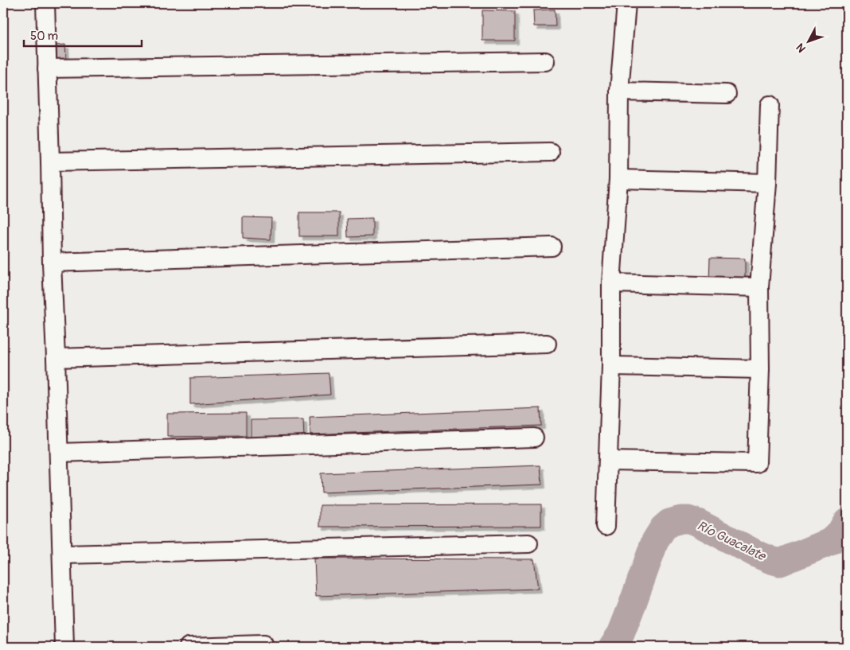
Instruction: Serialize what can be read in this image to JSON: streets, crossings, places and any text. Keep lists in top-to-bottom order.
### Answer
{
  "water": ["Río Guacalate"],
  "scale_bar": "50 m",
  "north": "bottom left"
}
